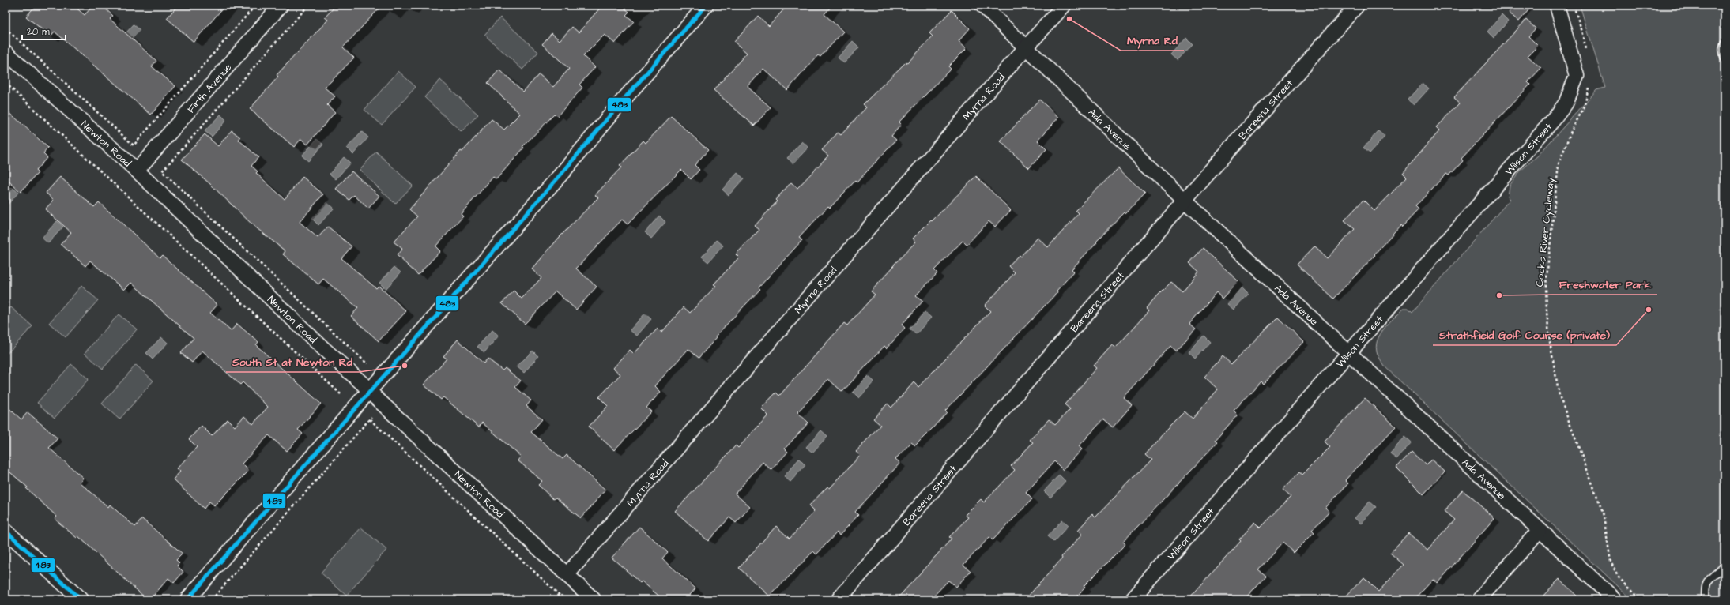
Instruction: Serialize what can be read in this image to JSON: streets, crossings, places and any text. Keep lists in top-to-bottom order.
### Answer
{
  "streets": {
    "street": [
      "Firth Avenue",
      "Myrna Road",
      "Bareena Street",
      "Ada Avenue",
      "Newton Road",
      "Wilson Street"
    ],
    "path": ["Cooks River Cycleway"]
  },
  "crossings": [
    ["Firth Avenue", "Newton Road"],
    ["Myrna Road", "Ada Avenue"],
    ["Myrna Road", "Newton Road"],
    ["Bareena Street", "Ada Avenue"],
    ["Ada Avenue", "Wilson Street"]
  ],
  "places": [
    "Myrna Rd",
    "Freshwater Park",
    "Strathfield Golf Course (private)",
    "South St at Newton Rd"
  ],
  "lines": ["transit line 483"],
  "scale_bar": "20 m"
}
